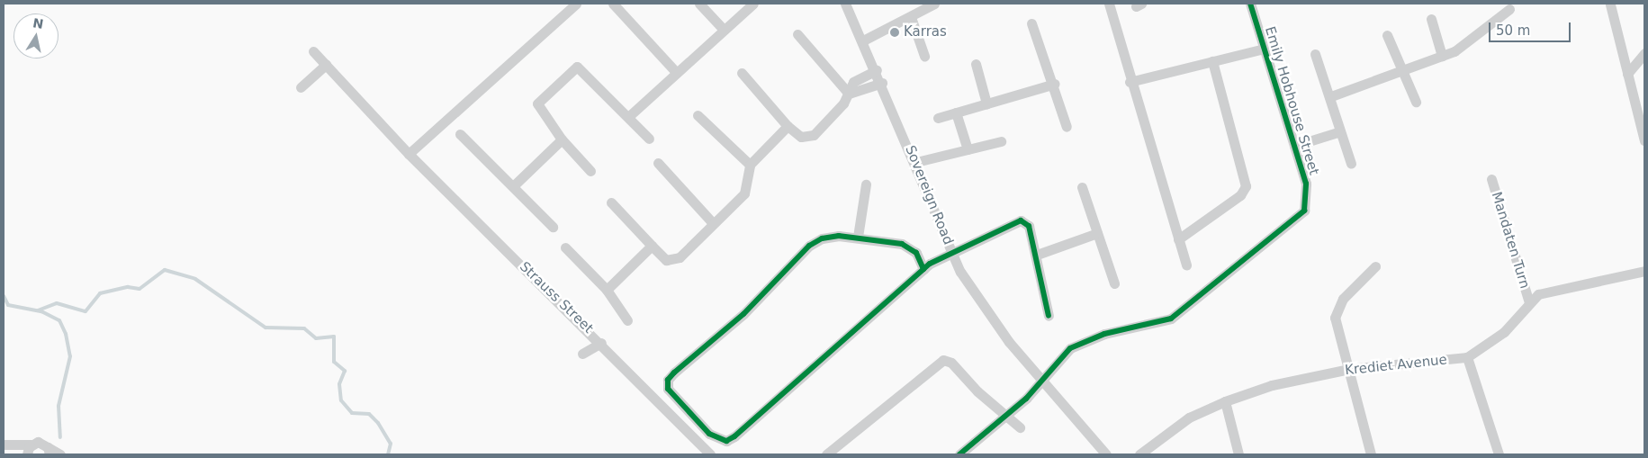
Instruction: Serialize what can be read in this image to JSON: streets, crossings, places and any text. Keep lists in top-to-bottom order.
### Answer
{
  "streets": {
    "street": [
      "Emily Hobhouse Street",
      "Sovereign Road",
      "Mandaten Turn",
      "Strauss Street",
      "Krediet Avenue"
    ]
  },
  "crossings": [
    ["Emily Hobhouse Street", "Sovereign Road"],
    ["Mandaten Turn", "Krediet Avenue"]
  ],
  "places": ["Karras"],
  "scale_bar": "50 m",
  "north": "top"
}
